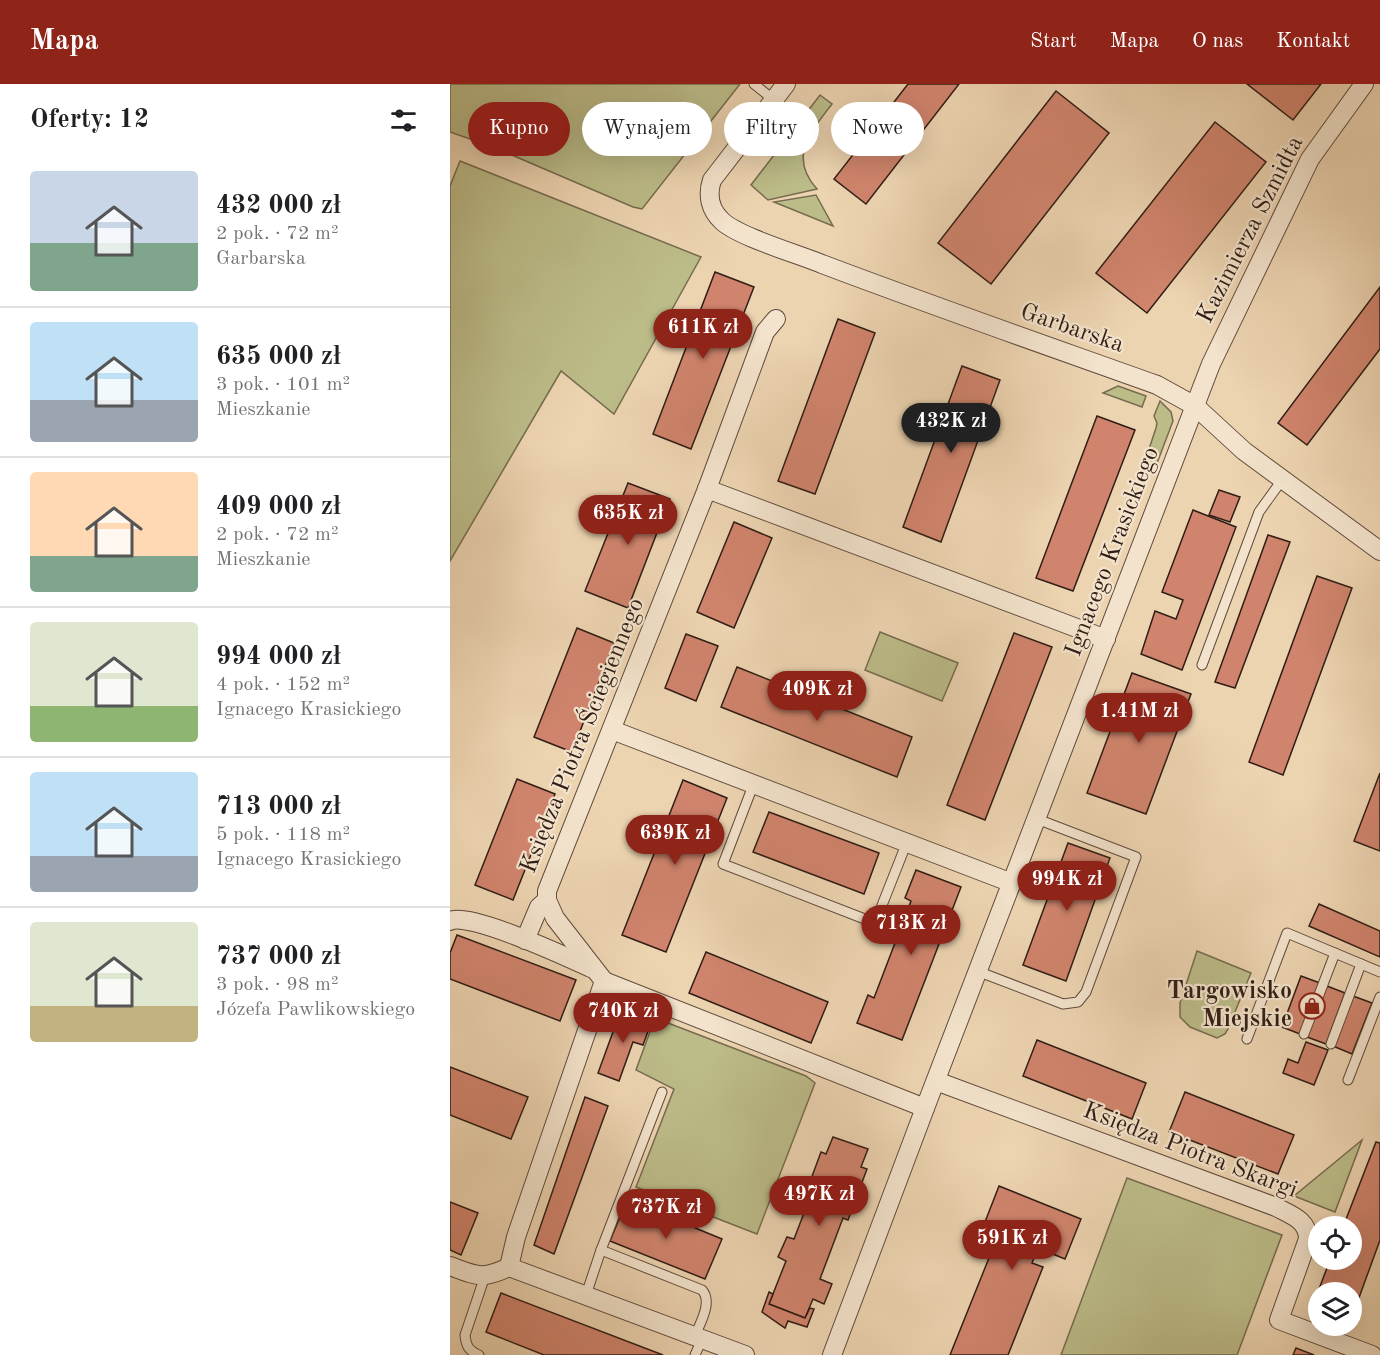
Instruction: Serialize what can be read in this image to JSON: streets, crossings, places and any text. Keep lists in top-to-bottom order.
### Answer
{
  "streets": {
    "street": [
      "Kazimierza Szmidta",
      "Garbarska",
      "Ignacego Krasickiego",
      "Księdza Piotra Ściegiennego",
      "Księdza Piotra Skargi"
    ]
  },
  "crossings": [
    ["Kazimierza Szmidta", "Garbarska"],
    ["Kazimierza Szmidta", "Ignacego Krasickiego"],
    ["Garbarska", "Ignacego Krasickiego"],
    ["Ignacego Krasickiego", "Księdza Piotra Skargi"]
  ],
  "places": {
    "shop": ["Targowisko Miejskie"]
  },
  "page": {
    "header": "Mapa",
    "nav": [
      "Start",
      "Mapa",
      "O nas",
      "Kontakt"
    ],
    "heading": "Oferty: 12",
    "chip": [
      "Kupno",
      "Wynajem",
      "Filtry",
      "Nowe"
    ],
    "list": [
      {
        "name": "432 000 zł",
        "note": "2 pok. · 72 m² · Garbarska"
      },
      {
        "name": "635 000 zł",
        "note": "3 pok. · 101 m² · Mieszkanie"
      },
      {
        "name": "409 000 zł",
        "note": "2 pok. · 72 m² · Mieszkanie"
      },
      {
        "name": "994 000 zł",
        "note": "4 pok. · 152 m² · Ignacego Krasickiego"
      },
      {
        "name": "713 000 zł",
        "note": "5 pok. · 118 m² · Ignacego Krasickiego"
      },
      {
        "name": "737 000 zł",
        "note": "3 pok. · 98 m² · Józefa Pawlikowskiego"
      }
    ],
    "price": [
      "611K zł",
      "432K zł",
      "635K zł",
      "409K zł",
      "1.41M zł",
      "639K zł",
      "994K zł",
      "713K zł",
      "740K zł",
      "497K zł",
      "737K zł",
      "591K zł"
    ]
  }
}
